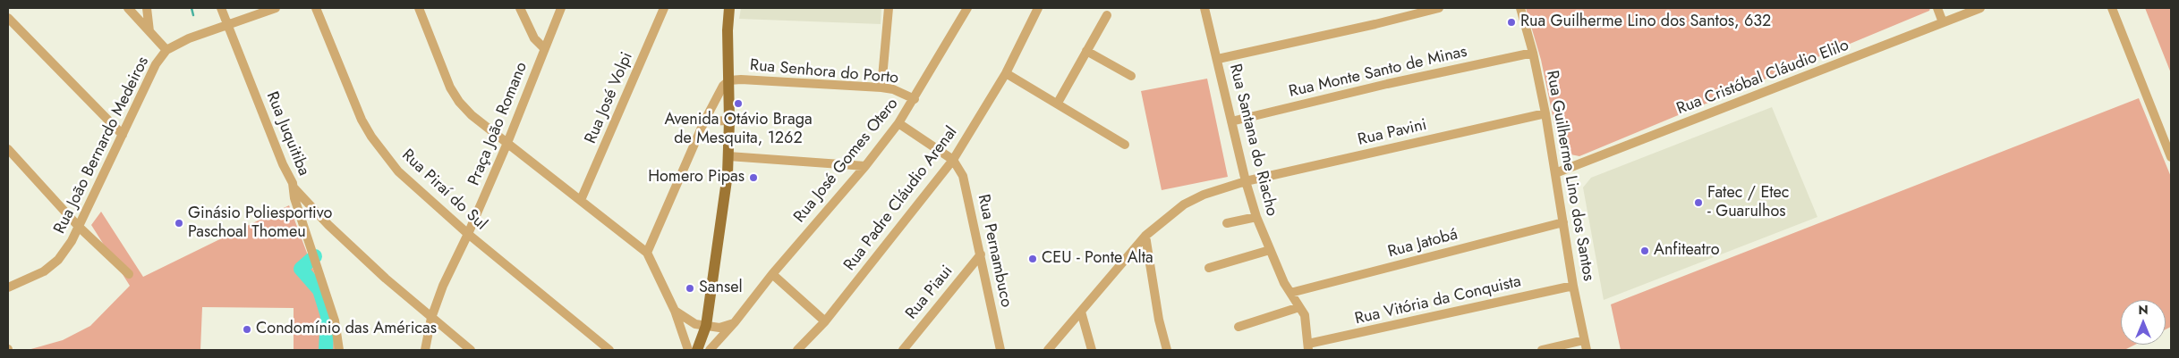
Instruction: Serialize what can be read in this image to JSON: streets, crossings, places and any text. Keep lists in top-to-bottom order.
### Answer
{
  "streets": {
    "street": [
      "Rua Senhora do Porto",
      "Rua Monte Santo de Minas",
      "Rua Cristóbal Cláudio Elilo",
      "Rua José Volpi",
      "Praça João Romano",
      "Rua Pavini",
      "Rua Juquitiba",
      "Rua Santana do Riacho",
      "Rua João Bernardo Medeiros",
      "Rua José Gomes Otero",
      "Rua Guilherme Lino dos Santos",
      "Rua Piraí do Sul",
      "Rua Padre Cláudio Arenal",
      "Rua Jatobá",
      "Rua Pernambuco",
      "Rua Piaui",
      "Rua Vitória da Conquista"
    ]
  },
  "crossings": [
    ["Rua Senhora do Porto", "Rua José Gomes Otero"],
    ["Rua Monte Santo de Minas", "Rua Santana do Riacho"],
    ["Rua Monte Santo de Minas", "Rua Guilherme Lino dos Santos"],
    ["Rua Cristóbal Cláudio Elilo", "Rua Guilherme Lino dos Santos"],
    ["Praça João Romano", "Rua Piraí do Sul"],
    ["Rua Pavini", "Rua Santana do Riacho"],
    ["Rua Pavini", "Rua Guilherme Lino dos Santos"],
    ["Rua Juquitiba", "Rua João Bernardo Medeiros"],
    ["Rua Santana do Riacho", "Rua Jatobá"],
    ["Rua Santana do Riacho", "Rua Vitória da Conquista"],
    ["Rua Guilherme Lino dos Santos", "Rua Jatobá"],
    ["Rua Guilherme Lino dos Santos", "Rua Vitória da Conquista"],
    ["Rua Padre Cláudio Arenal", "Rua Pernambuco"],
    ["Rua Pernambuco", "Rua Piaui"]
  ],
  "places": [
    "Rua Guilherme Lino dos Santos, 632",
    "Avenida Otávio Braga de Mesquita, 1262",
    "Homero Pipas",
    "Fatec / Etec - Guarulhos",
    "Ginásio Poliesportivo Paschoal Thomeu",
    "Anfiteatro",
    "CEU - Ponte Alta",
    "Sansel",
    "Condomínio das Américas"
  ],
  "north": "top"
}
